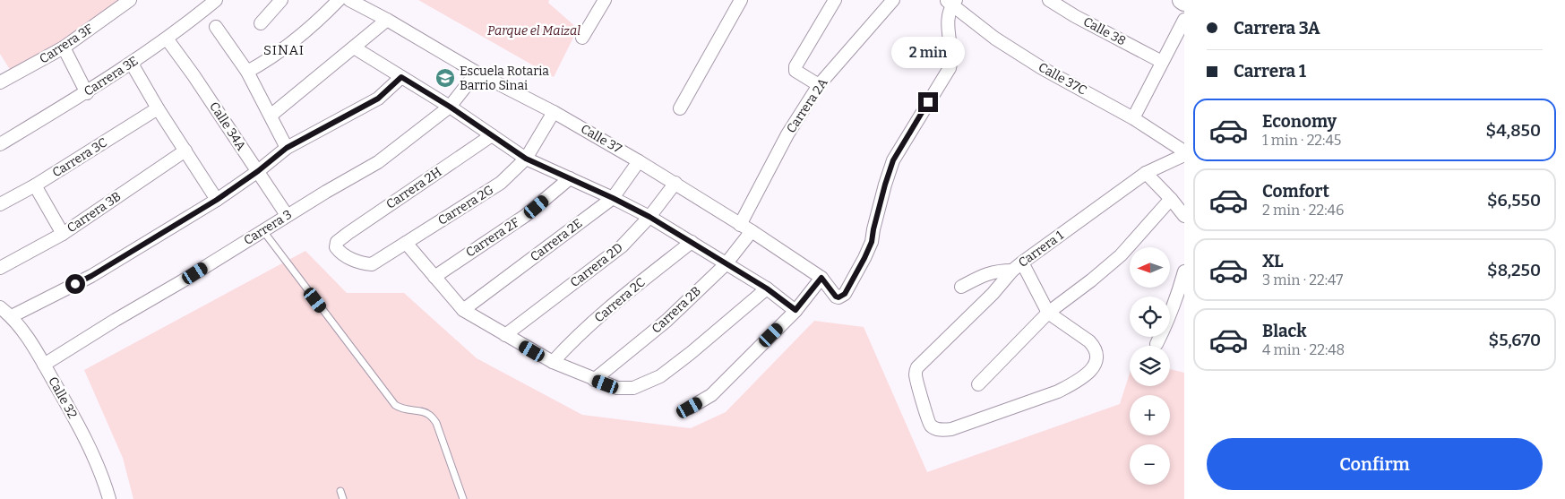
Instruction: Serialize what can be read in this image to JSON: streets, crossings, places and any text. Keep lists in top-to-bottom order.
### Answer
{
  "streets": {
    "street": [
      "Calle 38",
      "Carrera 3F",
      "Carrera 3E",
      "Calle 37C",
      "Carrera 2A",
      "Calle 34A",
      "Calle 37",
      "Carrera 3C",
      "Carrera 2H",
      "Carrera 2G",
      "Carrera 3B",
      "Carrera 3",
      "Carrera 2F",
      "Carrera 2E",
      "Carrera 1",
      "Carrera 2D",
      "Carrera 2C",
      "Carrera 2B",
      "Calle 32"
    ]
  },
  "crossings": [
    ["Carrera 3E", "Calle 34A"],
    ["Calle 37C", "Calle 37"],
    ["Carrera 2A", "Calle 37"],
    ["Calle 34A", "Carrera 3"],
    ["Calle 37", "Carrera 2G"],
    ["Calle 37", "Carrera 3"],
    ["Calle 37", "Carrera 2E"],
    ["Calle 37", "Carrera 2D"],
    ["Calle 37", "Carrera 2B"],
    ["Carrera 2H", "Carrera 2G"],
    ["Carrera 3", "Calle 32"]
  ],
  "districts": ["SINAI"],
  "parks": ["Parque el Maizal"],
  "places": {
    "school or university": ["Escuela Rotaria Barrio Sinai"]
  },
  "north": "left",
  "page": {
    "banner": ["Carrera 3A", "Carrera 1"],
    "bubble": "2 min",
    "list": [
      {
        "name": "Economy",
        "note": "1 min · 22:45",
        "value": "$4,850"
      },
      {
        "name": "Comfort",
        "note": "2 min · 22:46",
        "value": "$6,550"
      },
      {
        "name": "XL",
        "note": "3 min · 22:47",
        "value": "$8,250"
      },
      {
        "name": "Black",
        "note": "4 min · 22:48",
        "value": "$5,670"
      }
    ],
    "map_buttons": ["+", "−"],
    "buttons": "Confirm"
  }
}
